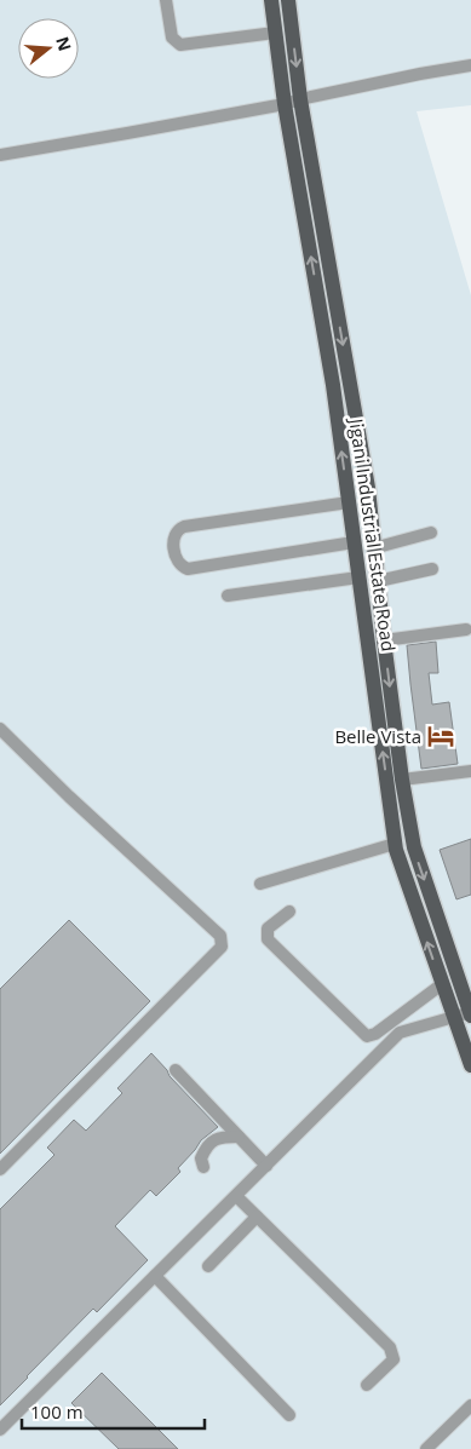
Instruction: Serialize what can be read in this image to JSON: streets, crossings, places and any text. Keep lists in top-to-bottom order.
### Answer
{
  "streets": {
    "main road": ["Jigani Industrial Estate Road"]
  },
  "places": {
    "hotel": ["Belle Vista"]
  },
  "scale_bar": "100 m",
  "north": "right"
}
